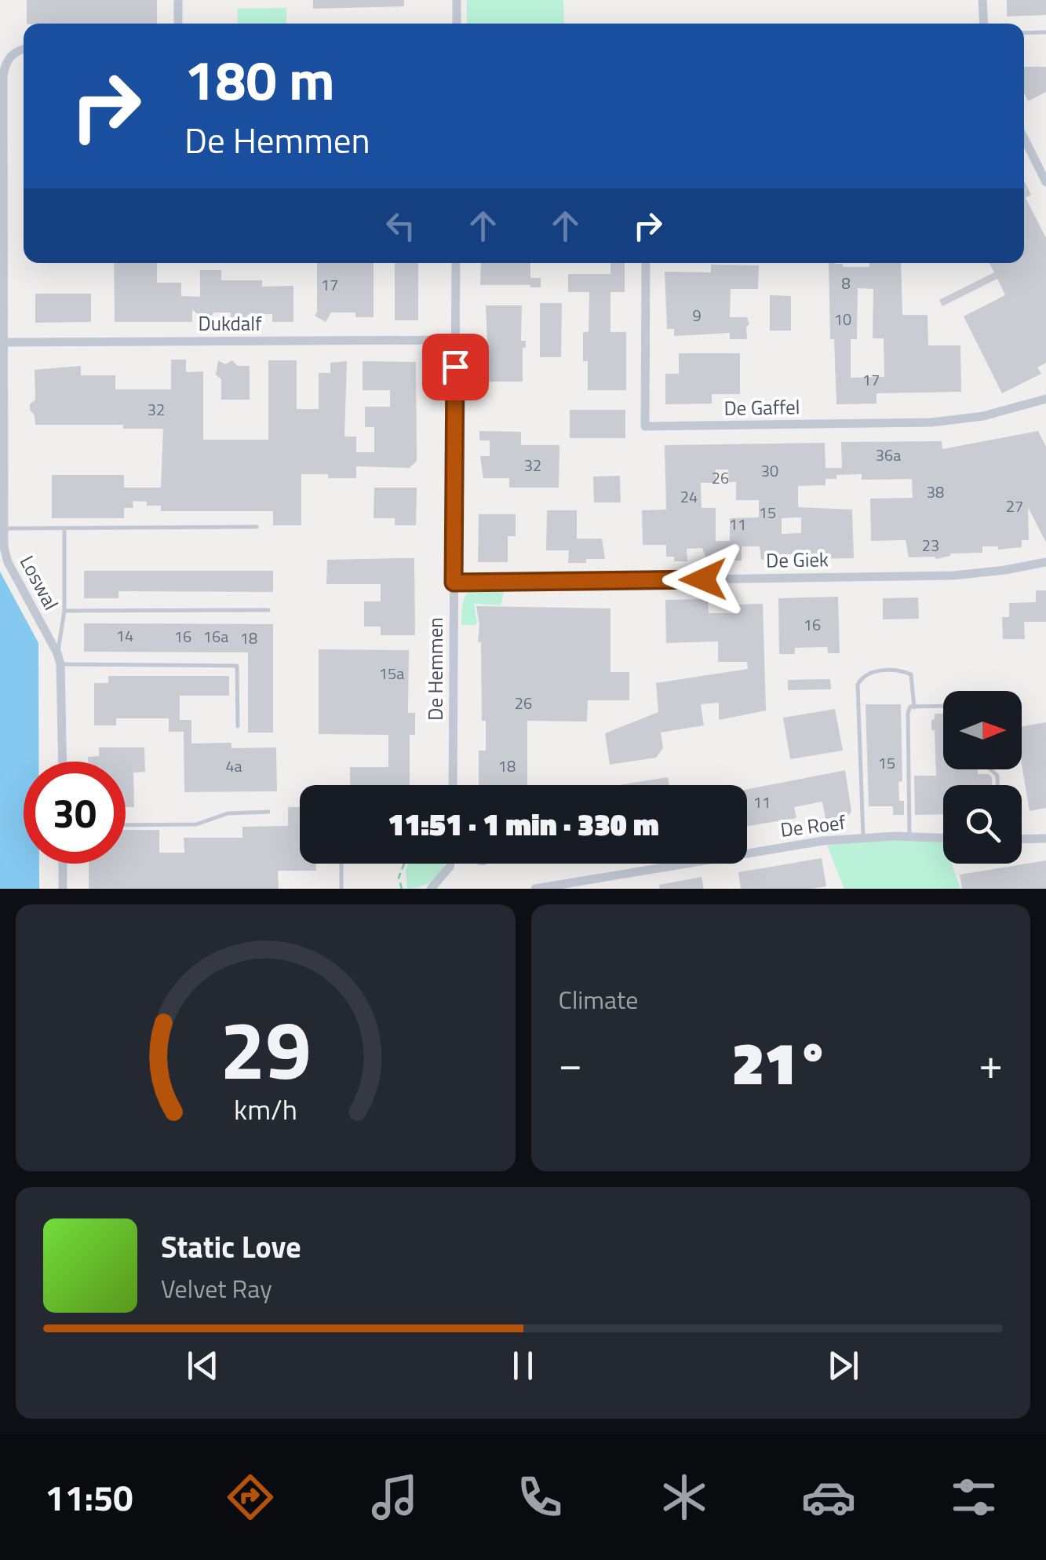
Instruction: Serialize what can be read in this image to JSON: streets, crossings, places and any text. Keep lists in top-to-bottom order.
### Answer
{
  "streets": {
    "street": [
      "Dukdalf",
      "De Gaffel",
      "De Giek",
      "Loswal",
      "De Hemmen",
      "De Roef"
    ]
  },
  "crossings": [
    ["Dukdalf", "Loswal"],
    ["Dukdalf", "De Hemmen"],
    ["De Giek", "De Hemmen"]
  ],
  "house_numbers": [
    "8",
    "17",
    "9",
    "10",
    "17",
    "32",
    "36a",
    "32",
    "30",
    "26",
    "38",
    "24",
    "27",
    "15",
    "11",
    "23",
    "16",
    "14",
    "16",
    "16a",
    "18",
    "15a",
    "26",
    "15",
    "4a",
    "18",
    "11"
  ],
  "north": "right",
  "page": {
    "turn": ["180 m", "De Hemmen"],
    "limit": "30",
    "trip": "11:51 · 1 min · 330 m",
    "tile": "Climate",
    "heat": ["−", "21°", "+"],
    "song": ["Static Love", "Velvet Ray"],
    "tabs": "11:50",
    "gauge": ["29", "km/h"]
  }
}
